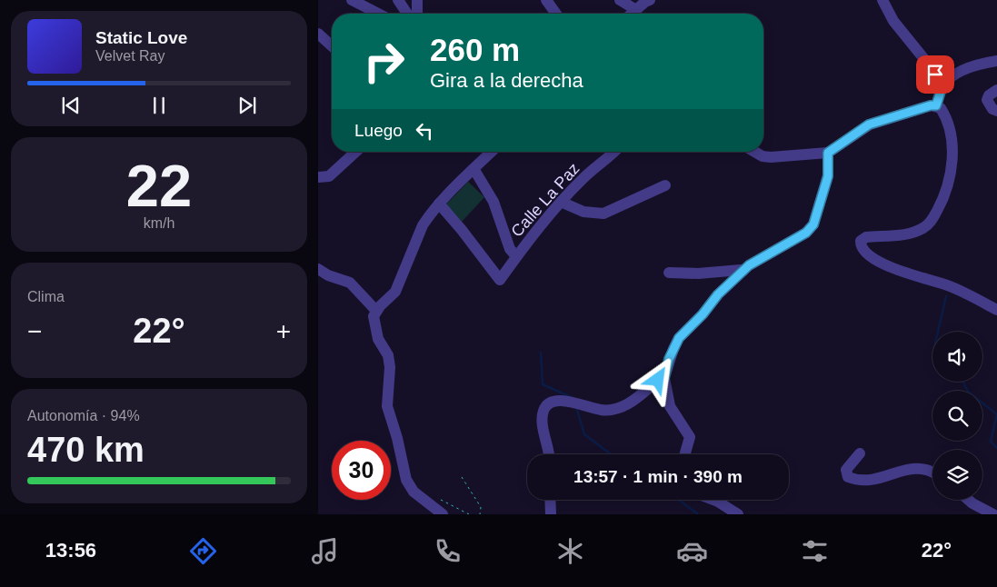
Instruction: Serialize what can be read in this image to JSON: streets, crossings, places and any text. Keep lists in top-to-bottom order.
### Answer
{
  "streets": {
    "street": ["Calle La Paz"]
  },
  "page": {
    "turn": ["260 m", "Gira a la derecha"],
    "song": ["Static Love", "Velvet Ray"],
    "then": "Luego",
    "tile": [
      ["22", "km/h"],
      "Clima",
      ["Autonomía · 94%", "470 km"]
    ],
    "heat": ["−", "22°", "+"],
    "limit": "30",
    "trip": "13:57 · 1 min · 390 m",
    "tabs": ["13:56", "22°"]
  }
}
